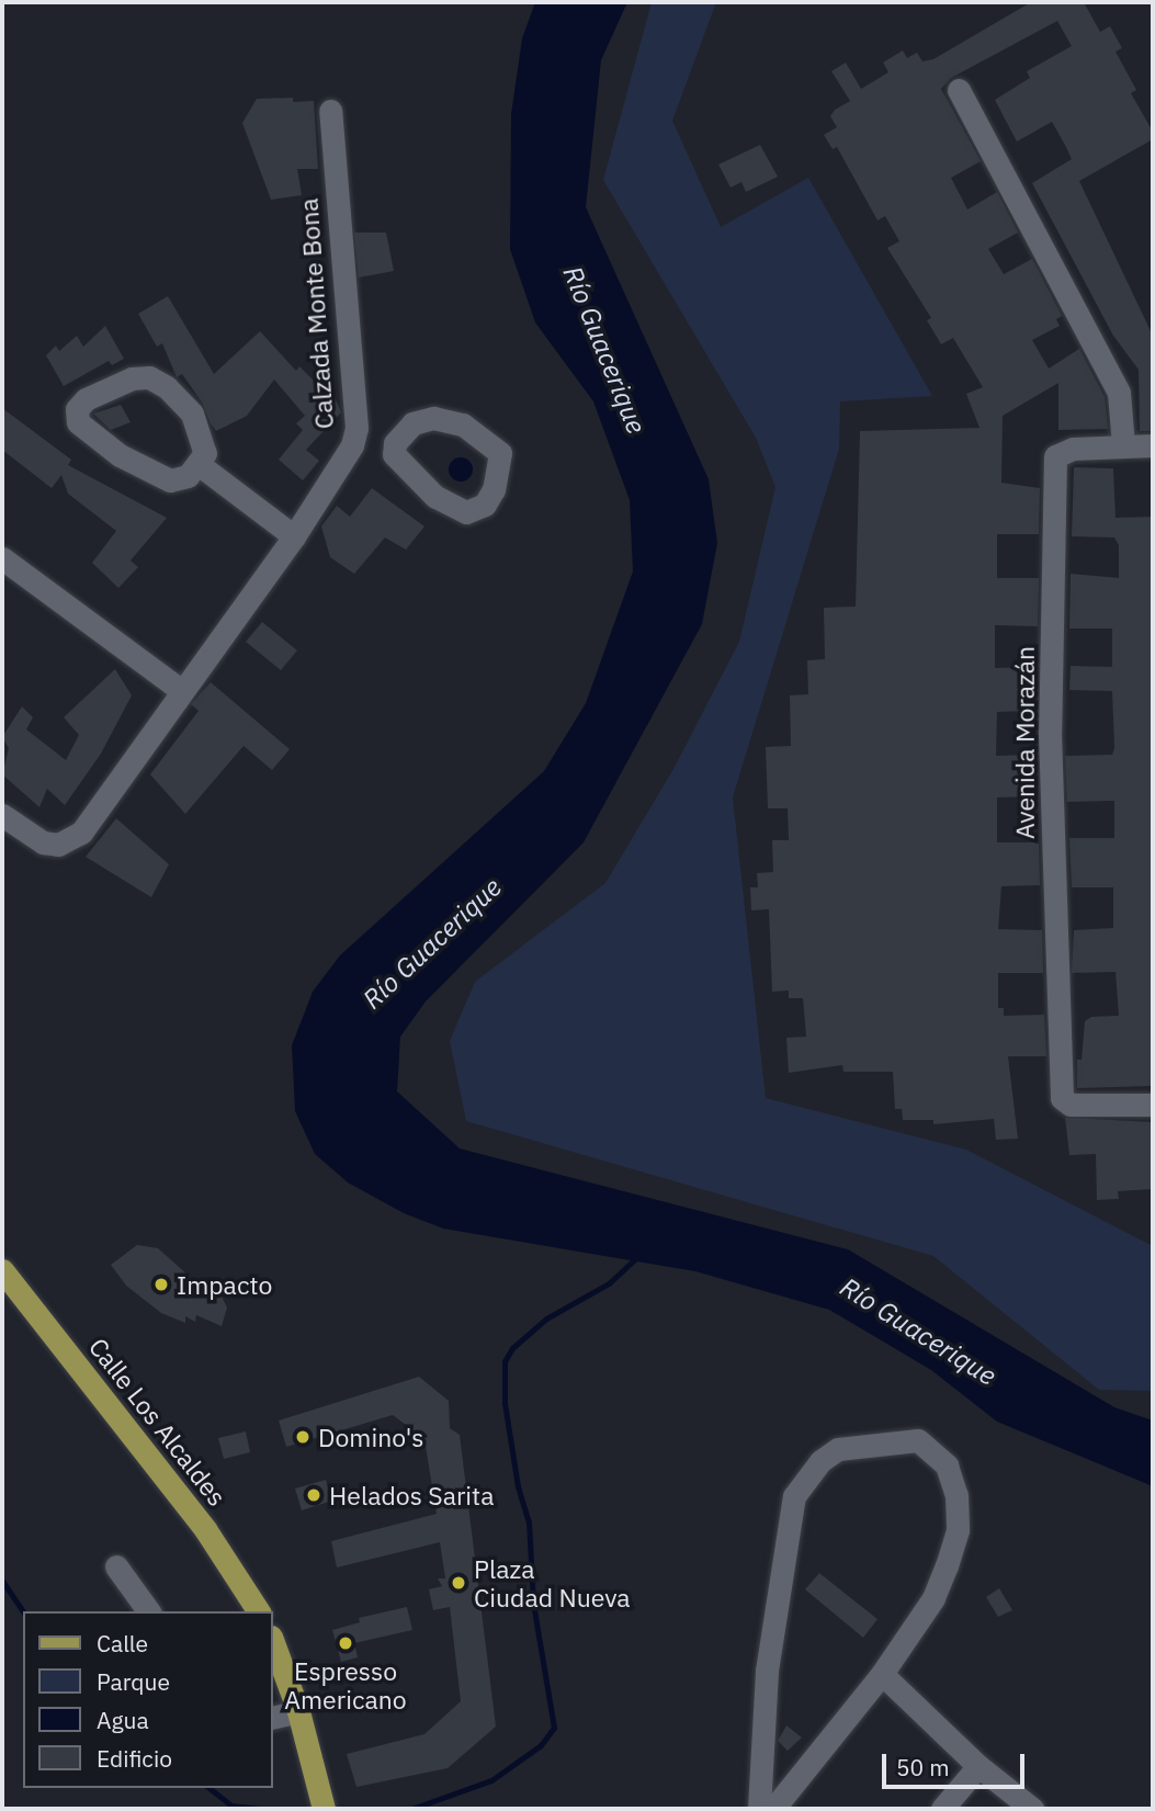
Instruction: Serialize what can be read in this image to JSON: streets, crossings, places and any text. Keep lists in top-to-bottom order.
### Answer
{
  "streets": {
    "main road": ["Calle Los Alcaldes"],
    "street": ["Calzada Monte Bona", "Avenida Morazán"]
  },
  "water": ["Río Guacerique"],
  "places": [
    "Impacto",
    "Domino's",
    "Helados Sarita",
    "Plaza Ciudad Nueva",
    "Espresso Americano"
  ],
  "legend": [
    "Calle",
    "Parque",
    "Agua",
    "Edificio"
  ],
  "scale_bar": "50 m"
}
